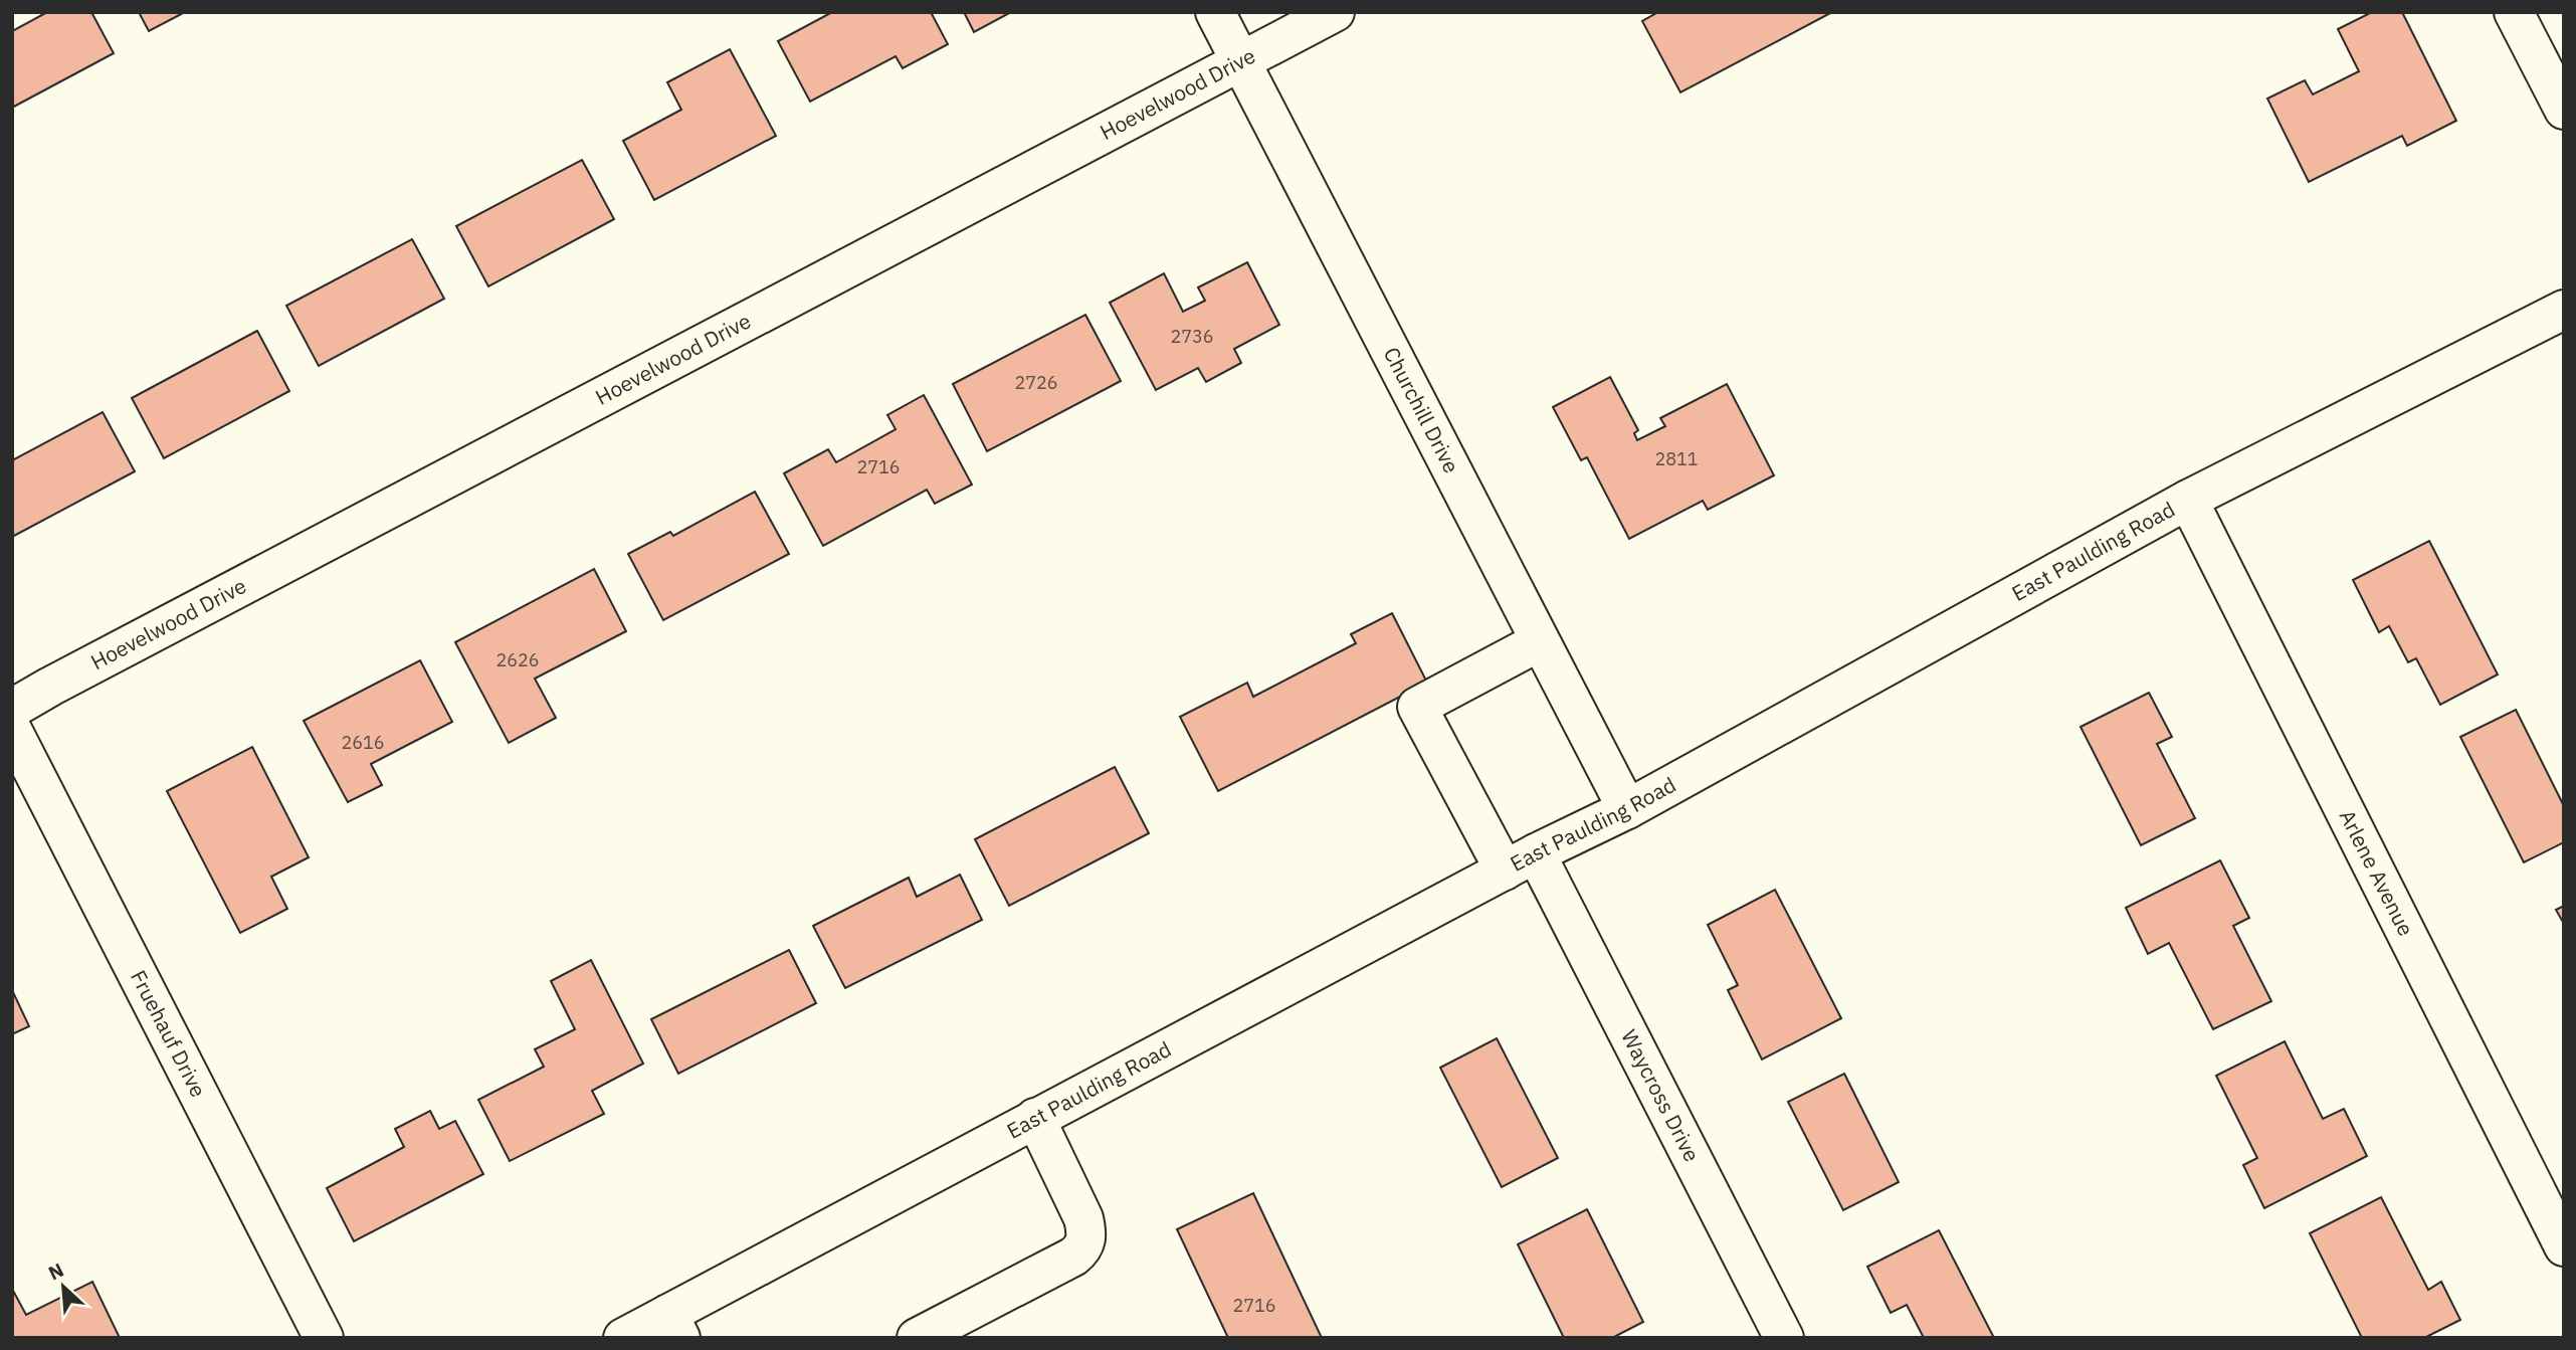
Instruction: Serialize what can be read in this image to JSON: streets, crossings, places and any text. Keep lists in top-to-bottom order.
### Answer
{
  "streets": {
    "street": [
      "Hoevelwood Drive",
      "Churchill Drive",
      "East Paulding Road",
      "Arlene Avenue",
      "Fruehauf Drive",
      "Waycross Drive"
    ]
  },
  "crossings": [
    ["Hoevelwood Drive", "Churchill Drive"],
    ["Churchill Drive", "East Paulding Road"],
    ["Churchill Drive", "Waycross Drive"],
    ["East Paulding Road", "Arlene Avenue"],
    ["East Paulding Road", "Waycross Drive"]
  ],
  "house_numbers": [
    "2736",
    "2726",
    "2811",
    "2716",
    "2626",
    "2616",
    "2716"
  ],
  "north": "top left"
}
